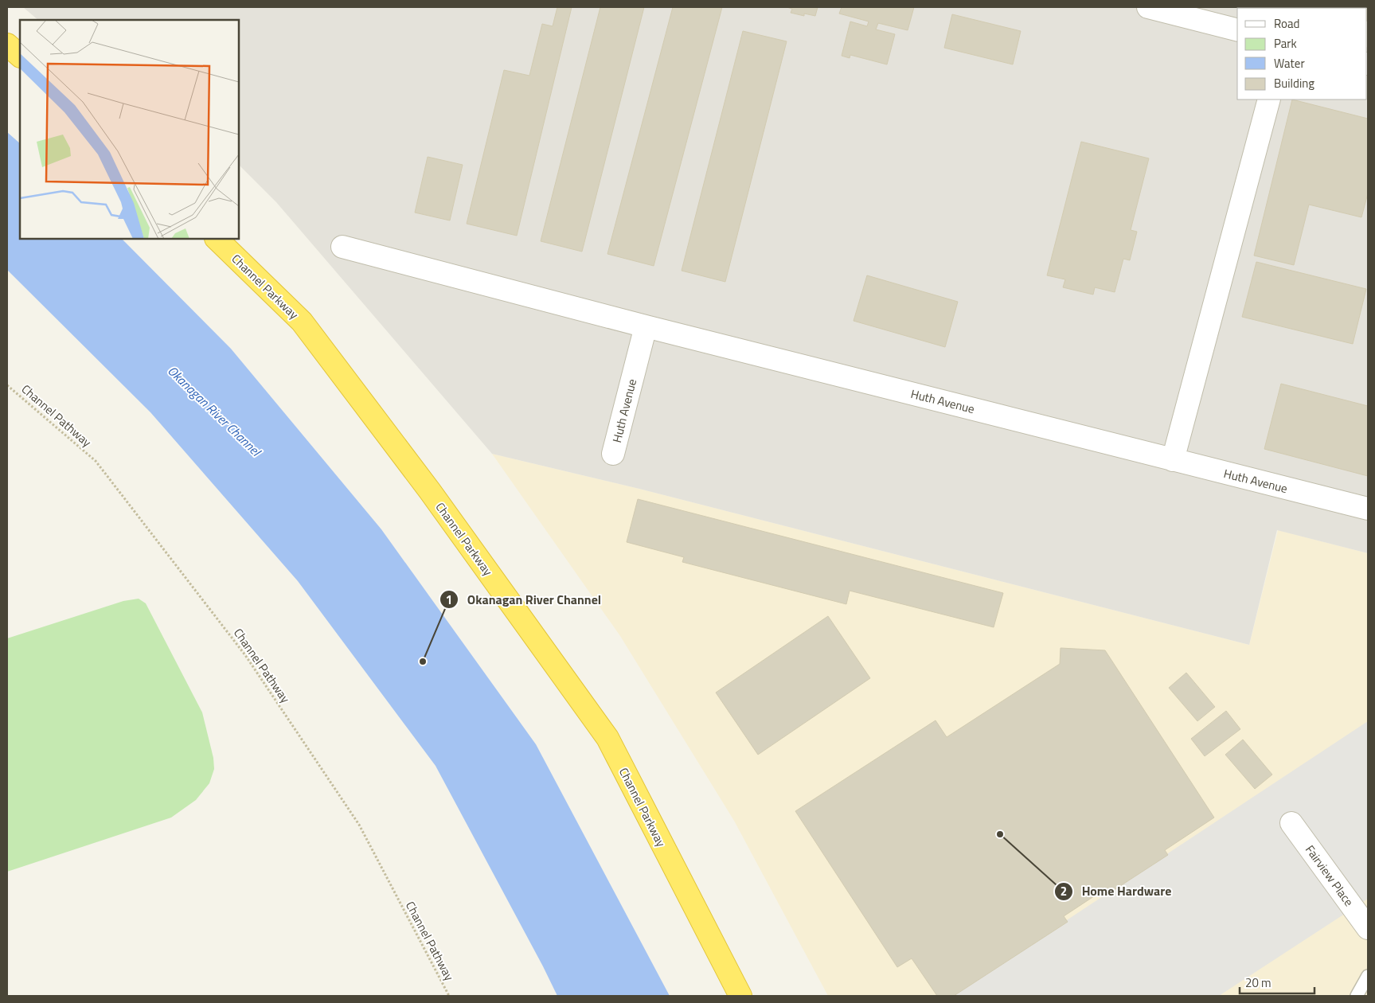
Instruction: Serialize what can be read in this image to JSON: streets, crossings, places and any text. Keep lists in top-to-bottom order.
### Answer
{
  "streets": {
    "highway": ["Channel Parkway"],
    "street": ["Huth Avenue", "Fairview Place"],
    "path": ["Channel Pathway"]
  },
  "water": ["Okanagan River Channel"],
  "places": ["Okanagan River Channel", "Home Hardware"],
  "legend": [
    "Road",
    "Park",
    "Water",
    "Building"
  ],
  "scale_bar": "20 m"
}
